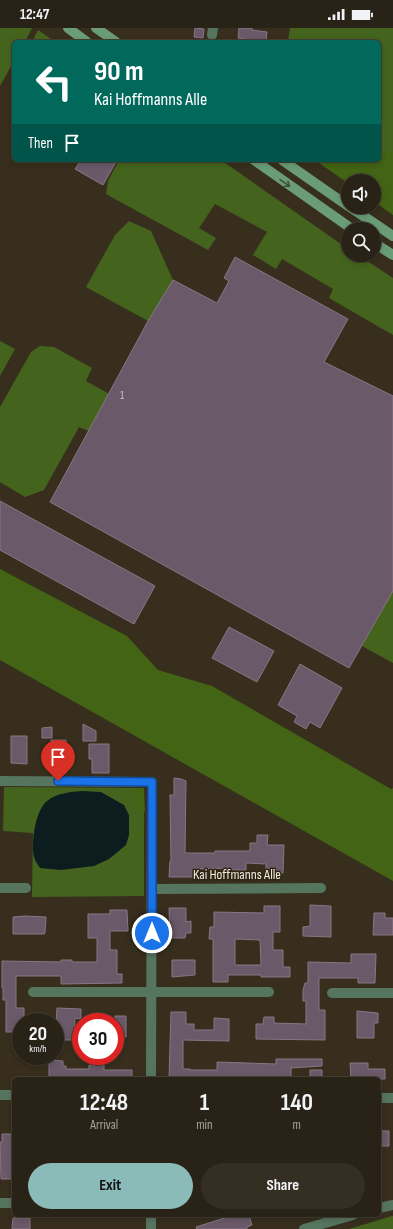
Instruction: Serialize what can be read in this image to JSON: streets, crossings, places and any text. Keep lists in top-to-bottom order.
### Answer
{
  "streets": {
    "street": ["Kai Hoffmanns Alle"]
  },
  "house_numbers": ["1"],
  "page": {
    "status": "12:47",
    "turn": ["90 m", "Kai Hoffmanns Alle"],
    "then": "Then",
    "speed": "20 km/h",
    "limit": "30",
    "eta": [
      "12:48",
      "Arrival",
      "1",
      "min",
      "140",
      "m"
    ],
    "buttons": ["Exit", "Share"]
  }
}
